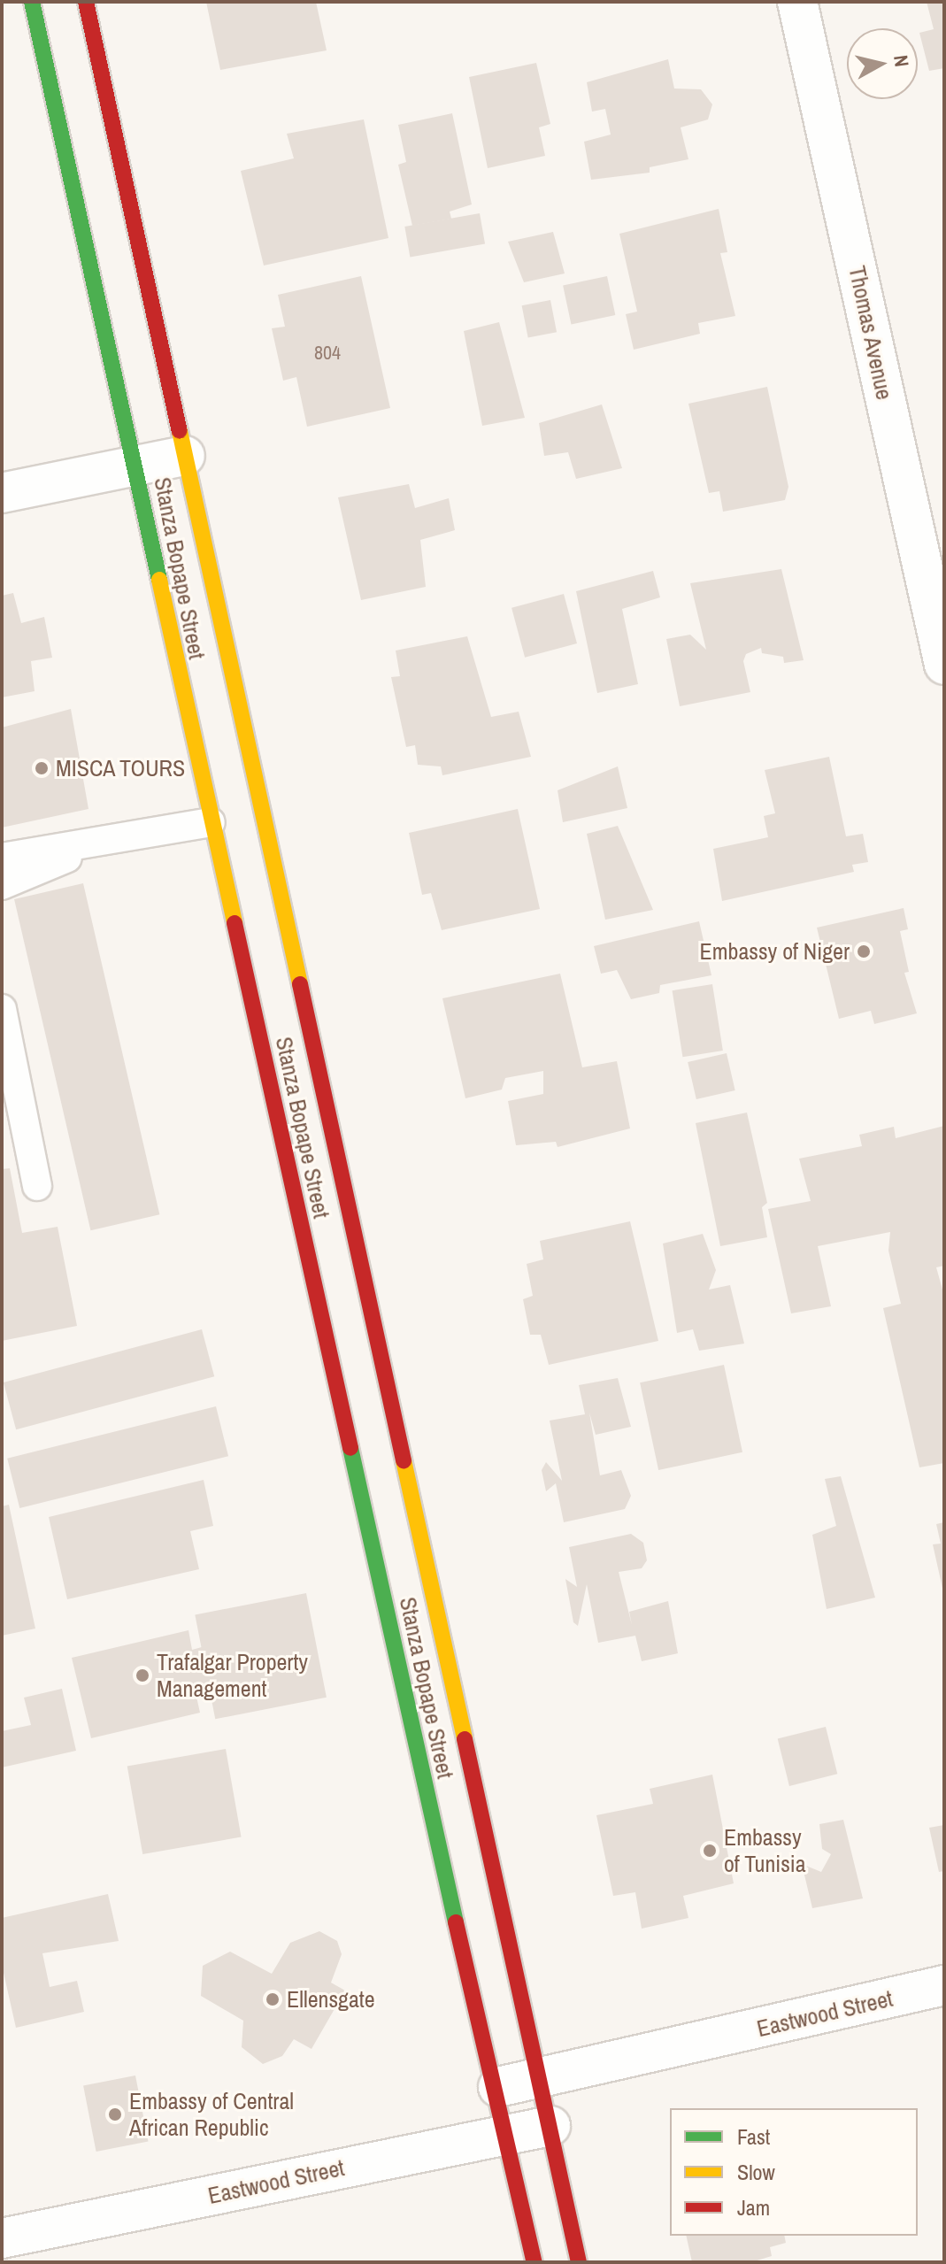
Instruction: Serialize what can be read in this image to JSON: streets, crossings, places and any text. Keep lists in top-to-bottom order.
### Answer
{
  "streets": {
    "main road": ["Stanza Bopape Street"],
    "street": ["Thomas Avenue", "Eastwood Street"]
  },
  "crossings": [
    ["Stanza Bopape Street", "Eastwood Street"]
  ],
  "places": [
    "MISCA TOURS",
    "Embassy of Niger",
    "Trafalgar Property Management",
    "Embassy of Tunisia",
    "Ellensgate",
    "Embassy of Central African Republic"
  ],
  "house_numbers": ["804"],
  "legend": ["Fast", "Slow", "Jam"],
  "north": "right"
}
